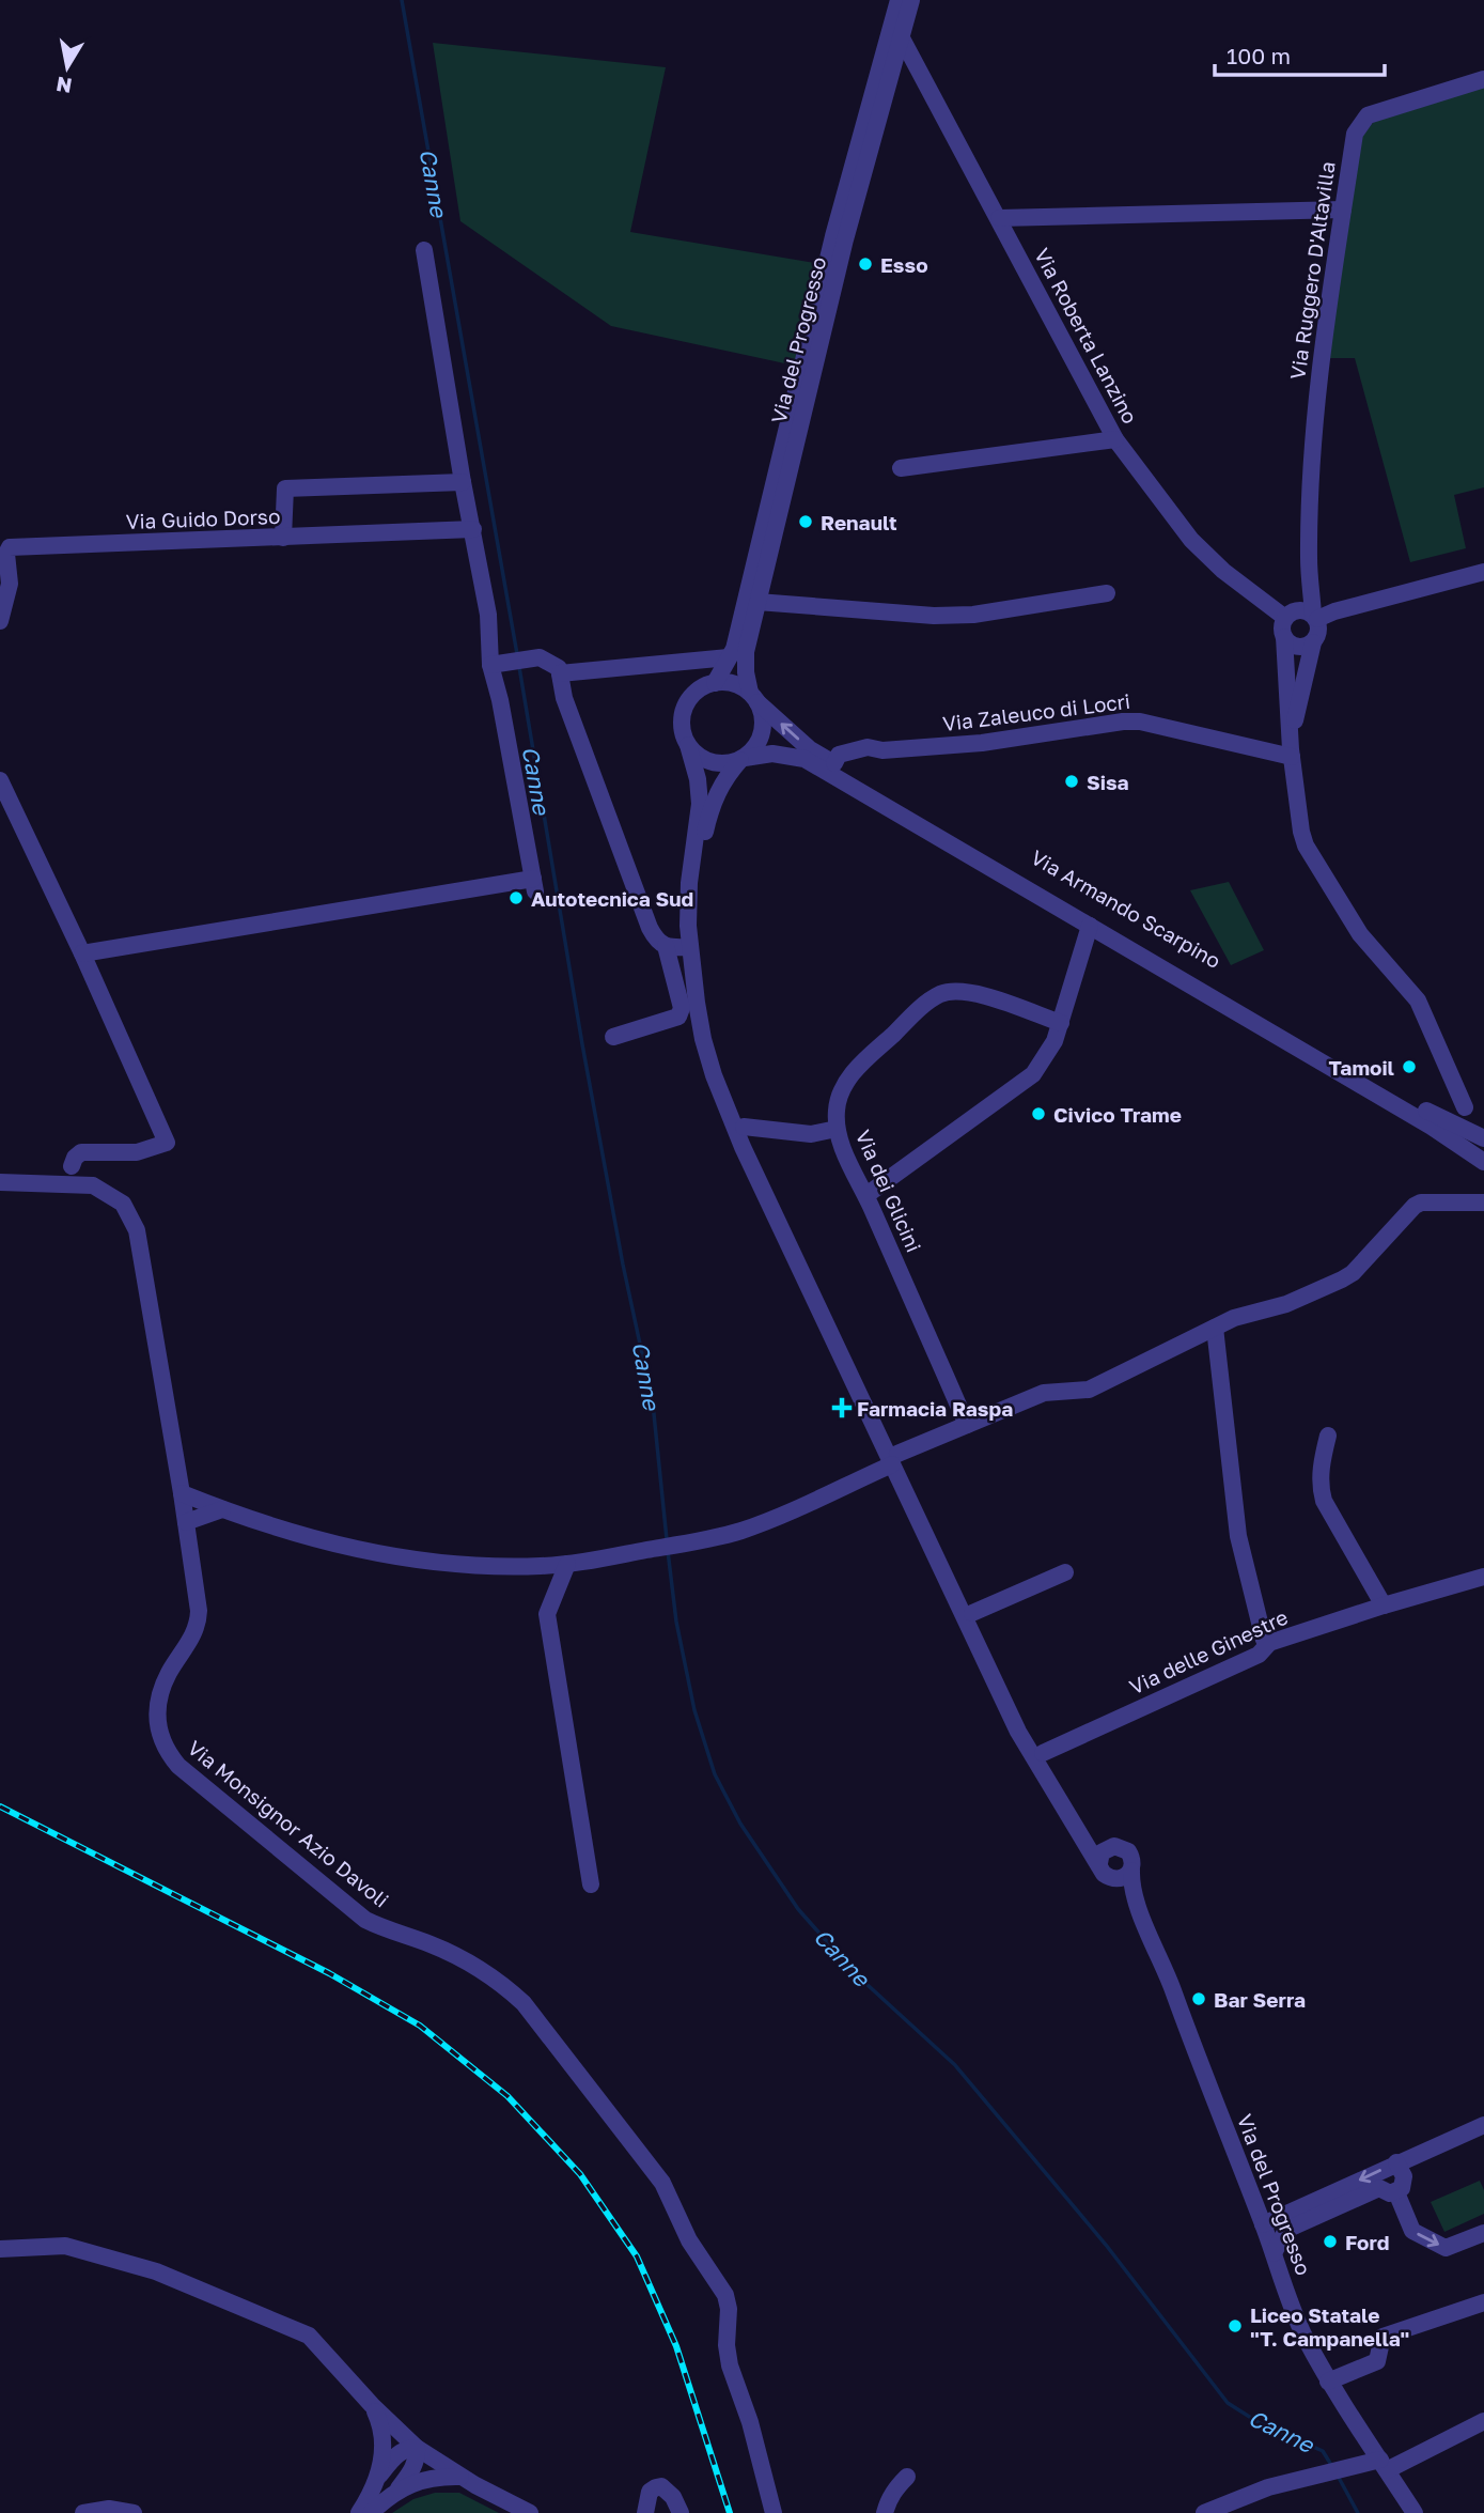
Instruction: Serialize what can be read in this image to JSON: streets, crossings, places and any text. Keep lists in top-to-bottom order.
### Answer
{
  "streets": {
    "street": [
      "Via Ruggero D'Altavilla",
      "Via Roberta Lanzino",
      "Via del Progresso",
      "Via Guido Dorso",
      "Via Zaleuco di Locri",
      "Via Armando Scarpino",
      "Via dei Glicini",
      "Via delle Ginestre",
      "Via Monsignor Azio Davoli"
    ]
  },
  "crossings": [
    ["Via Ruggero D'Altavilla", "Via Roberta Lanzino"],
    ["Via Roberta Lanzino", "Via del Progresso"],
    ["Via del Progresso", "Via Armando Scarpino"],
    ["Via Zaleuco di Locri", "Via Armando Scarpino"]
  ],
  "water": ["Canne"],
  "places": {
    "other": [
      "Esso",
      "Renault",
      "Sisa",
      "Autotecnica Sud",
      "Tamoil",
      "Civico Trame",
      "Bar Serra",
      "Ford",
      "Liceo Statale \"T. Campanella\""
    ],
    "health": ["Farmacia Raspa"]
  },
  "scale_bar": "100 m",
  "north": "bottom"
}
